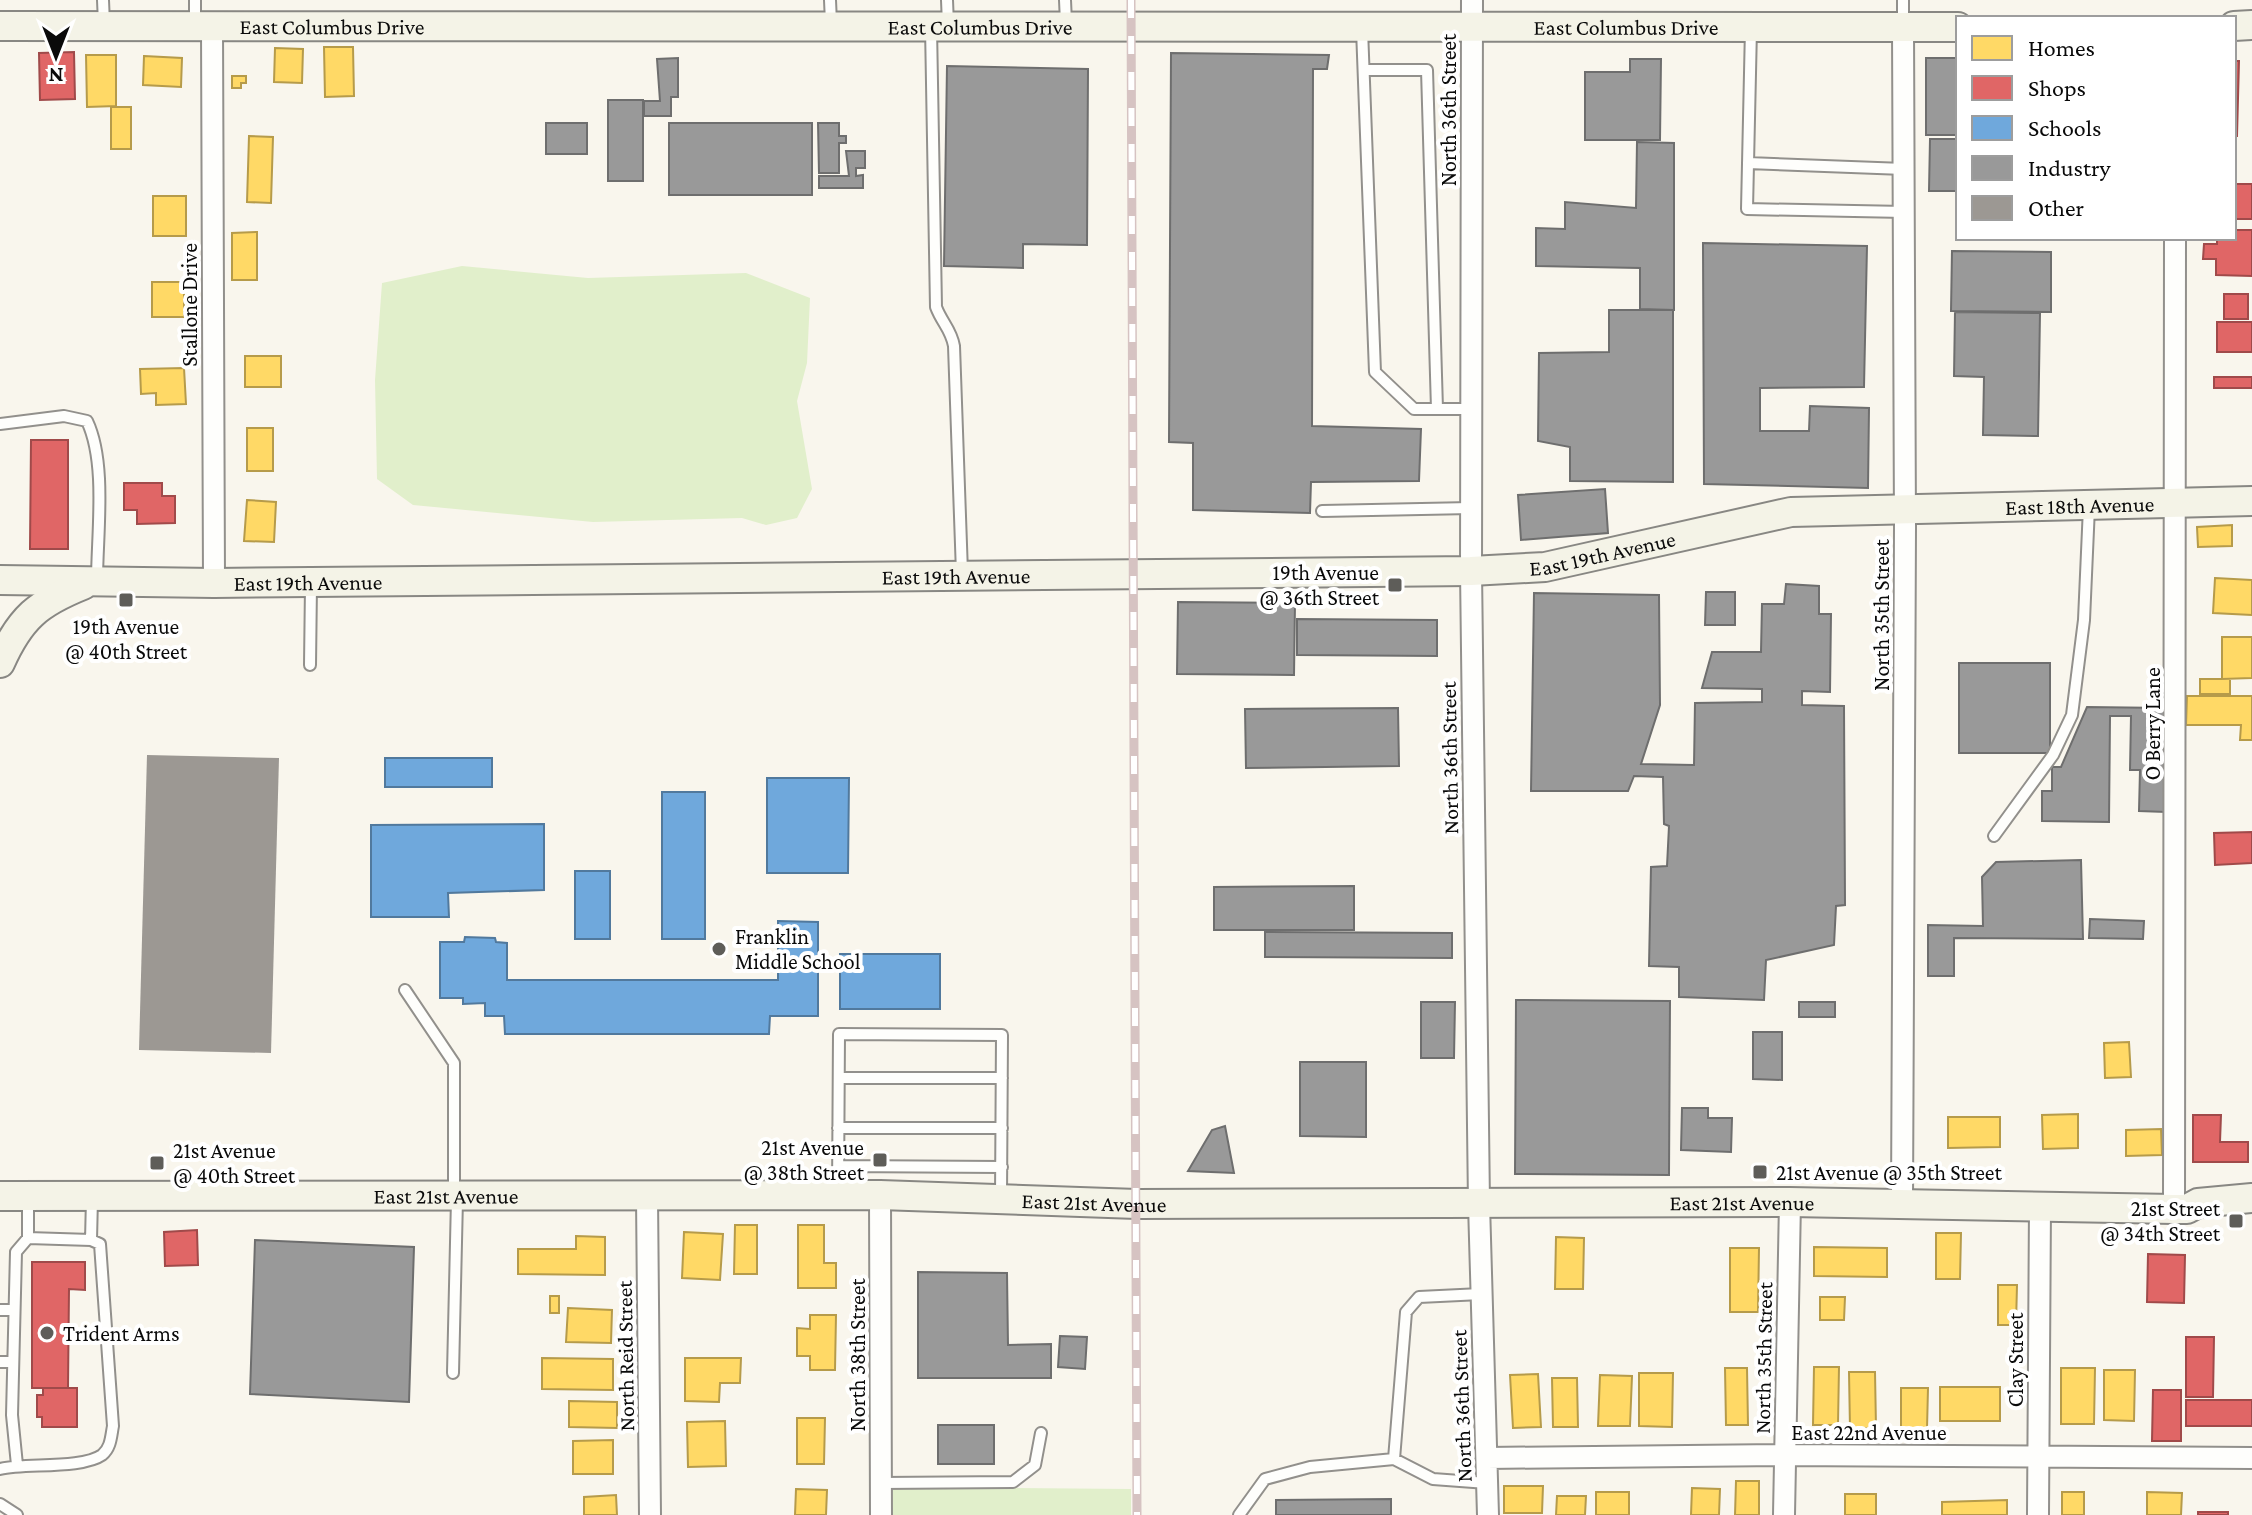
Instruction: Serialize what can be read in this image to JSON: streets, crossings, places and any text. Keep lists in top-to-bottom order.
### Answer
{
  "streets": {
    "main road": [
      "East Columbus Drive",
      "East 18th Avenue",
      "East 19th Avenue",
      "East 21st Avenue"
    ],
    "street": [
      "North 36th Street",
      "Stallone Drive",
      "North 35th Street",
      "O Berry Lane",
      "North 38th Street",
      "North Reid Street",
      "Clay Street",
      "East 22nd Avenue"
    ]
  },
  "crossings": [
    ["East Columbus Drive", "North 36th Street"],
    ["East Columbus Drive", "Stallone Drive"],
    ["East Columbus Drive", "North 35th Street"],
    ["North 36th Street", "East 19th Avenue"],
    ["North 36th Street", "East 21st Avenue"],
    ["North 36th Street", "East 22nd Avenue"],
    ["Stallone Drive", "East 19th Avenue"],
    ["East 18th Avenue", "East 19th Avenue"],
    ["East 18th Avenue", "North 35th Street"],
    ["East 18th Avenue", "O Berry Lane"],
    ["East 19th Avenue", "North 35th Street"],
    ["North 35th Street", "East 21st Avenue"],
    ["North 35th Street", "East 22nd Avenue"],
    ["O Berry Lane", "East 21st Avenue"],
    ["East 21st Avenue", "North 38th Street"],
    ["East 21st Avenue", "North Reid Street"],
    ["East 21st Avenue", "Clay Street"],
    ["Clay Street", "East 22nd Avenue"]
  ],
  "places": {
    "transit": [
      "19th Avenue @ 36th Street",
      "19th Avenue @ 40th Street",
      "21st Avenue @ 38th Street",
      "21st Avenue @ 40th Street",
      "21st Avenue @ 35th Street",
      "21st Street @ 34th Street"
    ],
    "other": ["Franklin Middle School", "Trident Arms"]
  },
  "legend": [
    "Homes",
    "Shops",
    "Schools",
    "Industry",
    "Other"
  ],
  "north": "bottom"
}
